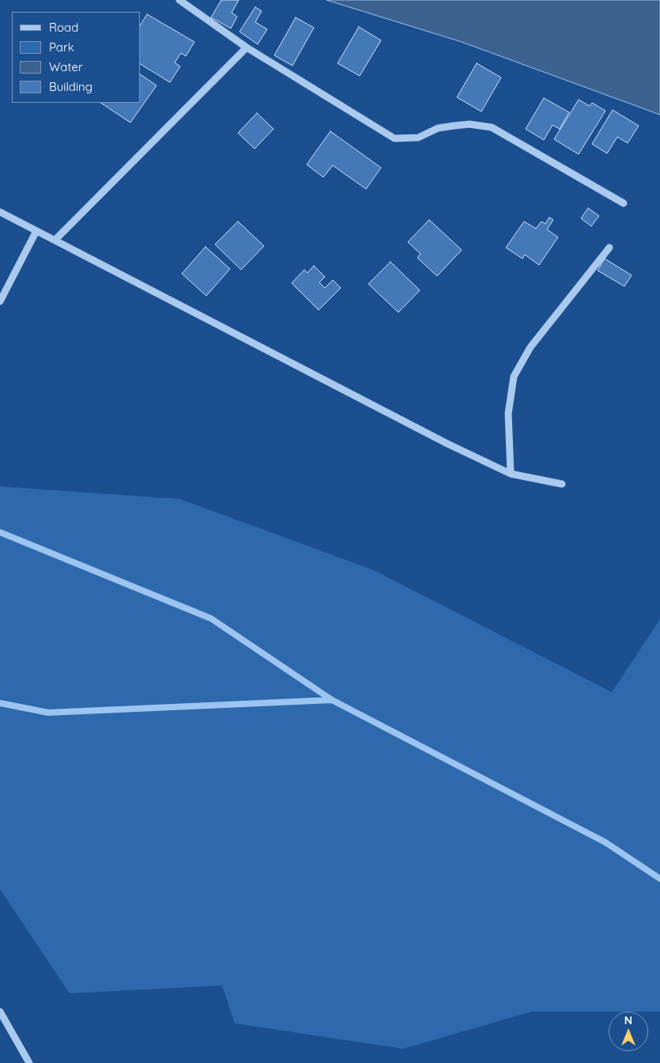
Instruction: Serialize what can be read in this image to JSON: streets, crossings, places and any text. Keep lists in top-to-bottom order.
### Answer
{
  "legend": [
    "Road",
    "Park",
    "Water",
    "Building"
  ],
  "north": "top"
}
